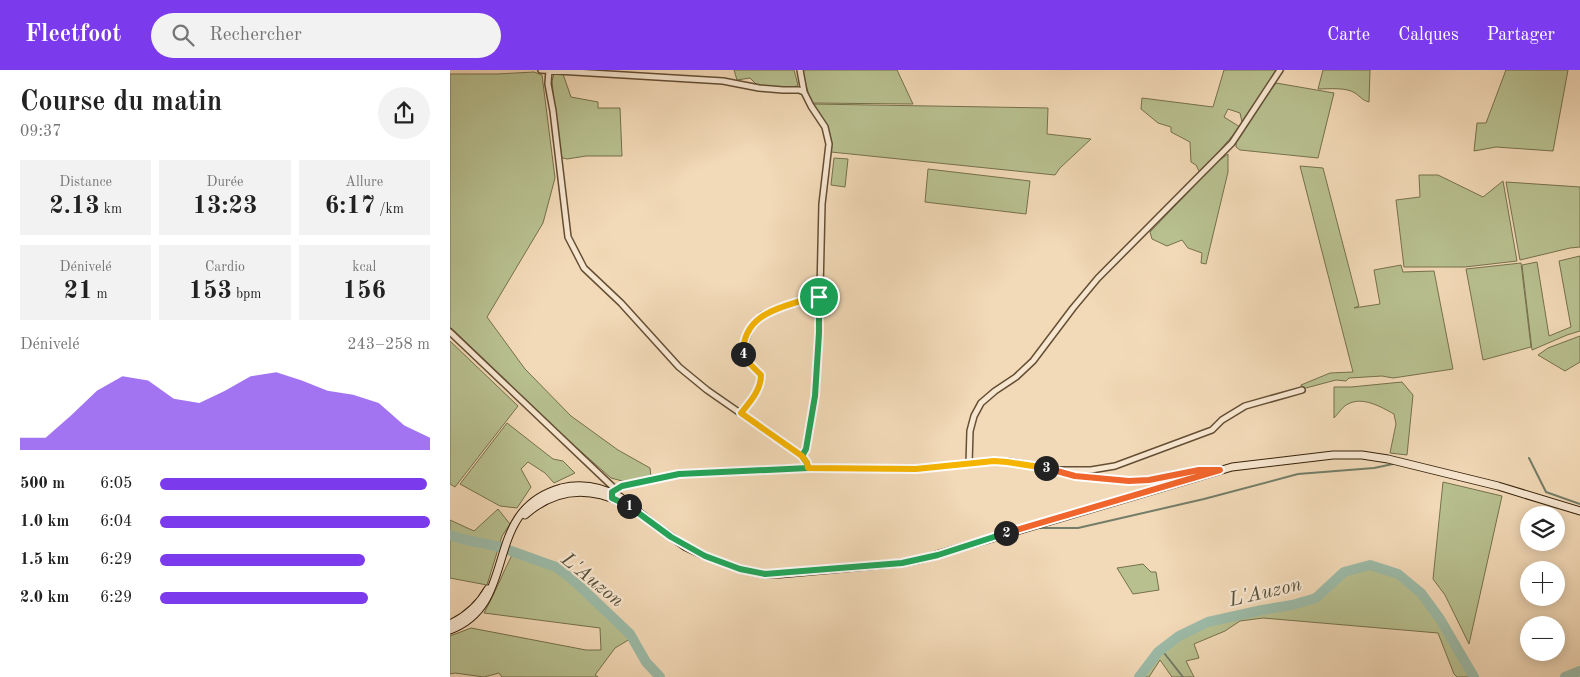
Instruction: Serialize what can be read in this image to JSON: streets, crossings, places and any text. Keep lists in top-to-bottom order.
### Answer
{
  "water": ["L'Auzon"],
  "page": {
    "header": "Fleetfoot",
    "search": "Rechercher",
    "nav": ["Carte", "Calques", "Partager"],
    "heading": ["Course du matin", "09:37"],
    "stats": [
      ["Distance", "2.13 km"],
      ["Durée", "13:23"],
      ["Allure", "6:17 /km"],
      ["Dénivelé", "21 m"],
      ["Cardio", "153 bpm"],
      ["kcal", "156"]
    ],
    "chart": ["Dénivelé", "243–258 m"],
    "pins": [
      "4",
      "3",
      "1",
      "2"
    ],
    "list": [
      {
        "name": "500 m",
        "note": "6:05"
      },
      {
        "name": "1.0 km",
        "note": "6:04"
      },
      {
        "name": "1.5 km",
        "note": "6:29"
      },
      {
        "name": "2.0 km",
        "note": "6:29"
      }
    ],
    "map_buttons": ["+", "−"]
  }
}
